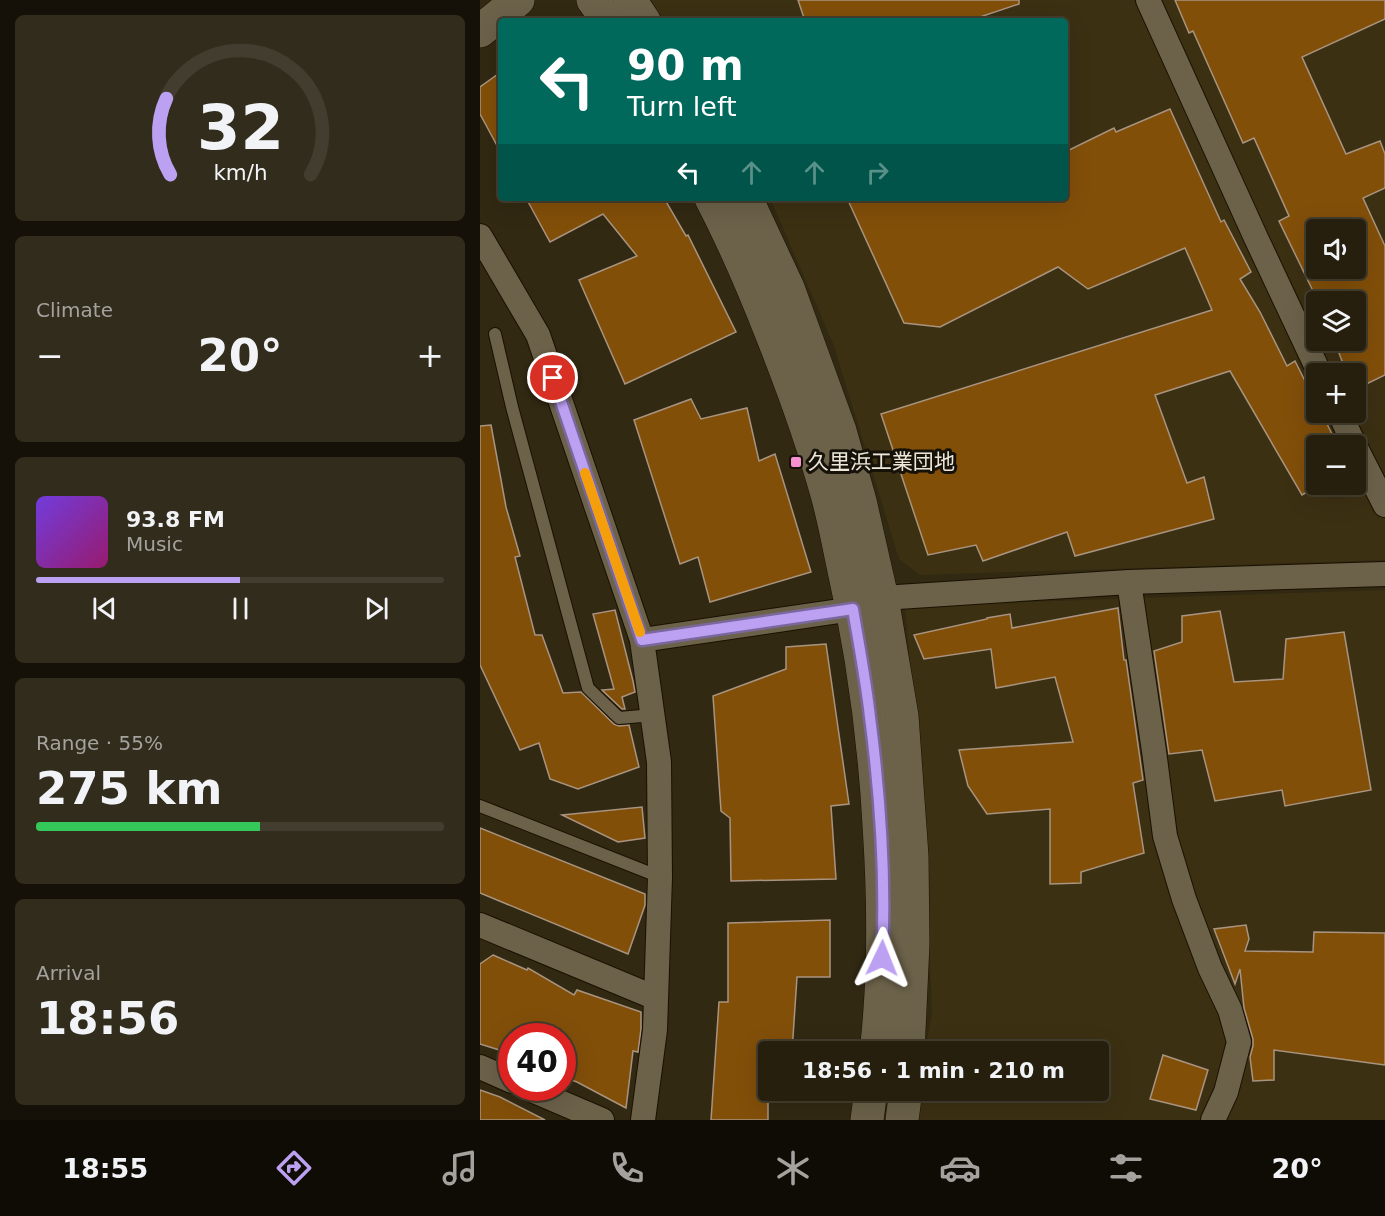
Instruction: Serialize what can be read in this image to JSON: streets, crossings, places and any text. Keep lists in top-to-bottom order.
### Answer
{
  "places": {
    "transit": ["久里浜工業団地"]
  },
  "page": {
    "turn": ["90 m", "Turn left"],
    "map_buttons": ["+", "−"],
    "tile": [
      "Climate",
      ["Range · 55%", "275 km"],
      ["Arrival", "18:56"]
    ],
    "heat": ["−", "20°", "+"],
    "song": ["93.8 FM", "Music"],
    "limit": "40",
    "trip": "18:56 · 1 min · 210 m",
    "tabs": ["18:55", "20°"],
    "gauge": ["32", "km/h"]
  }
}
